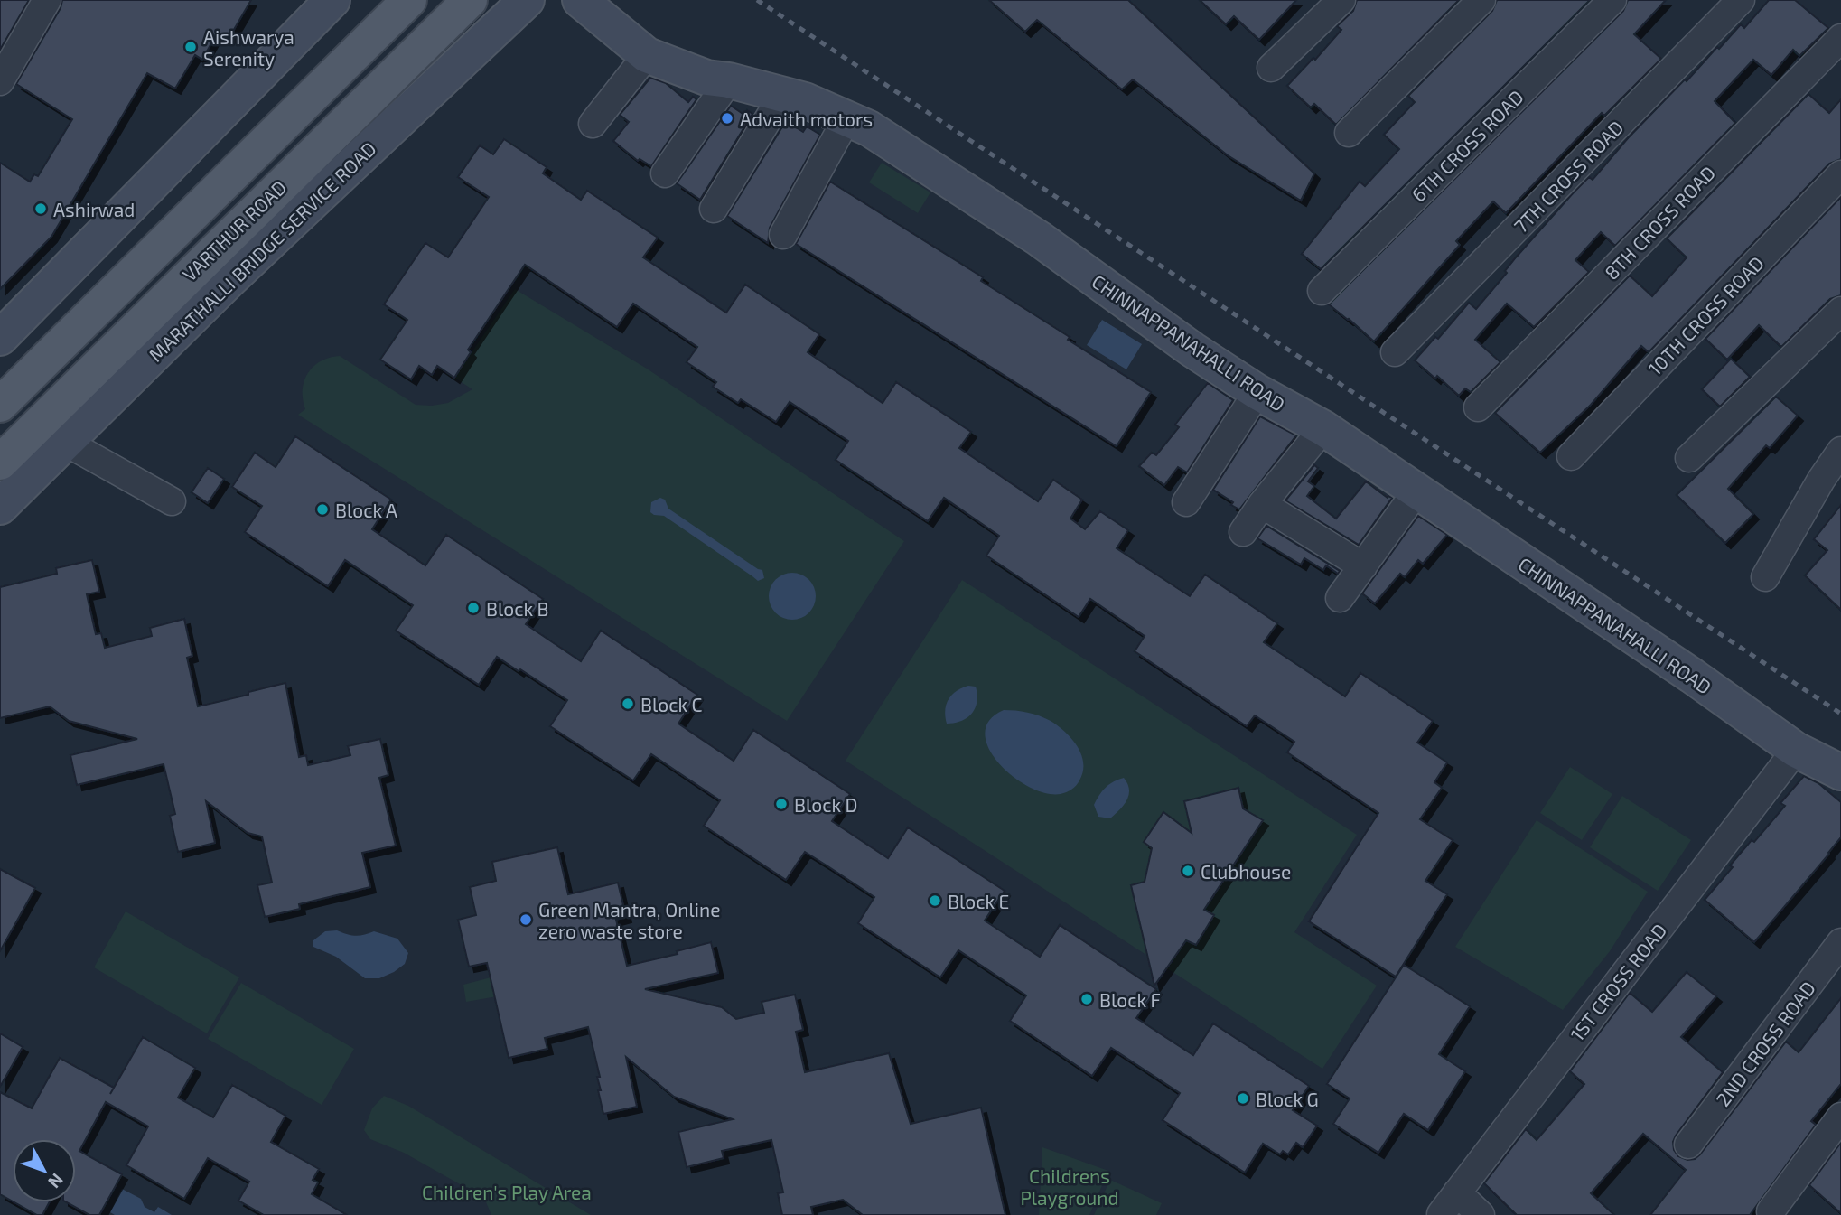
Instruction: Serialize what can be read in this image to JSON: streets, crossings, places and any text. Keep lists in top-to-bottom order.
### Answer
{
  "streets": {
    "main road": ["VARTHUR ROAD"],
    "street": [
      "6TH CROSS ROAD",
      "7TH CROSS ROAD",
      "8TH CROSS ROAD",
      "MARATHALLI BRIDGE SERVICE ROAD",
      "10TH CROSS ROAD",
      "CHINNAPPANAHALLI ROAD",
      "1ST CROSS ROAD",
      "2ND CROSS ROAD"
    ]
  },
  "crossings": [
    ["CHINNAPPANAHALLI ROAD", "1ST CROSS ROAD"]
  ],
  "parks": ["Childrens Playground", "Children's Play Area"],
  "places": [
    "Aishwarya Serenity",
    "Advaith motors",
    "Ashirwad",
    "Block A",
    "Block B",
    "Block C",
    "Block D",
    "Clubhouse",
    "Block E",
    "Green Mantra, Online zero waste store",
    "Block F",
    "Block G"
  ],
  "north": "bottom right"
}
